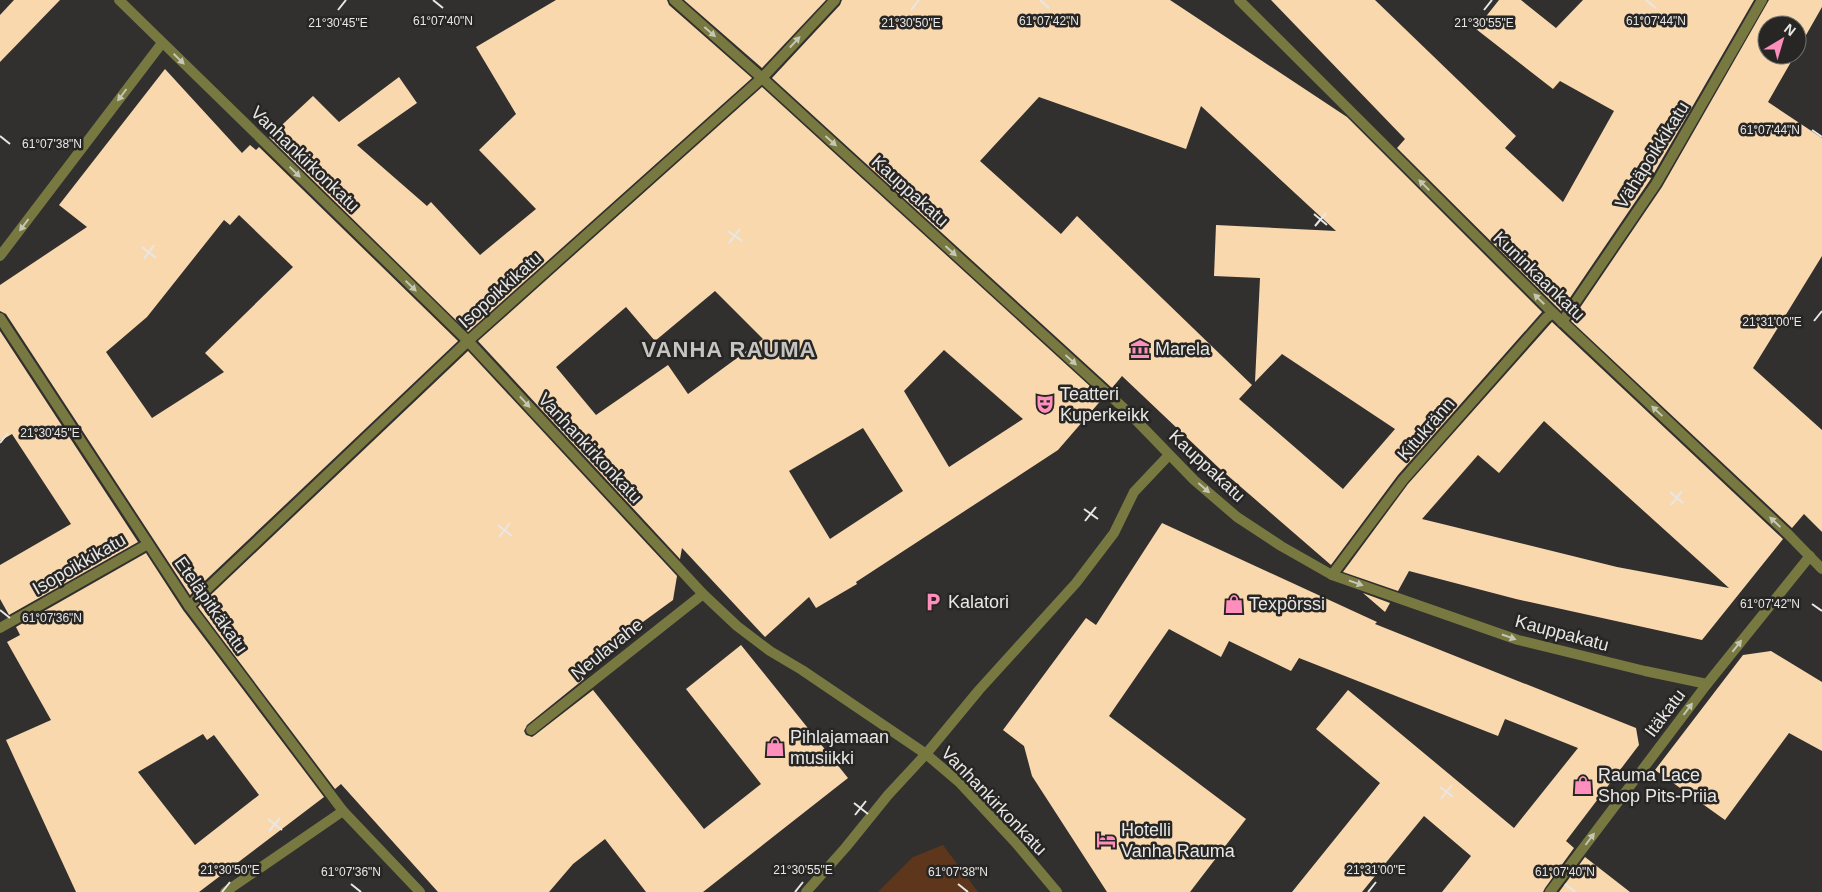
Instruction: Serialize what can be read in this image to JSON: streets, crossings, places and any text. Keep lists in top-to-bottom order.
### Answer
{
  "streets": {
    "street": [
      "Vähäpoikkikatu",
      "Vanhankirkonkatu",
      "Kauppakatu",
      "Kuninkaankatu",
      "Isopoikkikatu",
      "Kitukränn",
      "Eteläpitkäkatu",
      "Neulavahe",
      "Itäkatu"
    ]
  },
  "crossings": [
    ["Vähäpoikkikatu", "Kuninkaankatu"],
    ["Vanhankirkonkatu", "Isopoikkikatu"],
    ["Vanhankirkonkatu", "Neulavahe"],
    ["Kauppakatu", "Isopoikkikatu"],
    ["Kauppakatu", "Kitukränn"],
    ["Kauppakatu", "Itäkatu"],
    ["Kuninkaankatu", "Kitukränn"],
    ["Kuninkaankatu", "Itäkatu"],
    ["Isopoikkikatu", "Eteläpitkäkatu"]
  ],
  "one_way": [
    "Vanhankirkonkatu",
    "Kauppakatu",
    "Kuninkaankatu",
    "Itäkatu"
  ],
  "districts": ["VANHA RAUMA"],
  "places": {
    "museum": ["Marela"],
    "theatre": ["Teatteri Kuperkeikk"],
    "parking": ["Kalatori"],
    "shop": ["Texpörssi", "Pihlajamaan musiikki", "Rauma Lace Shop Pits-Priia"],
    "hotel": ["Hotelli Vanha Rauma"]
  },
  "north": "top right",
  "coordinates": [
    "61°07'40\"N",
    "61°07'42\"N",
    "61°07'44\"N",
    "21°30'45\"E",
    "21°30'50\"E",
    "21°30'55\"E",
    "61°07'38\"N",
    "21°31'00\"E",
    "61°07'36\"N"
  ]
}
